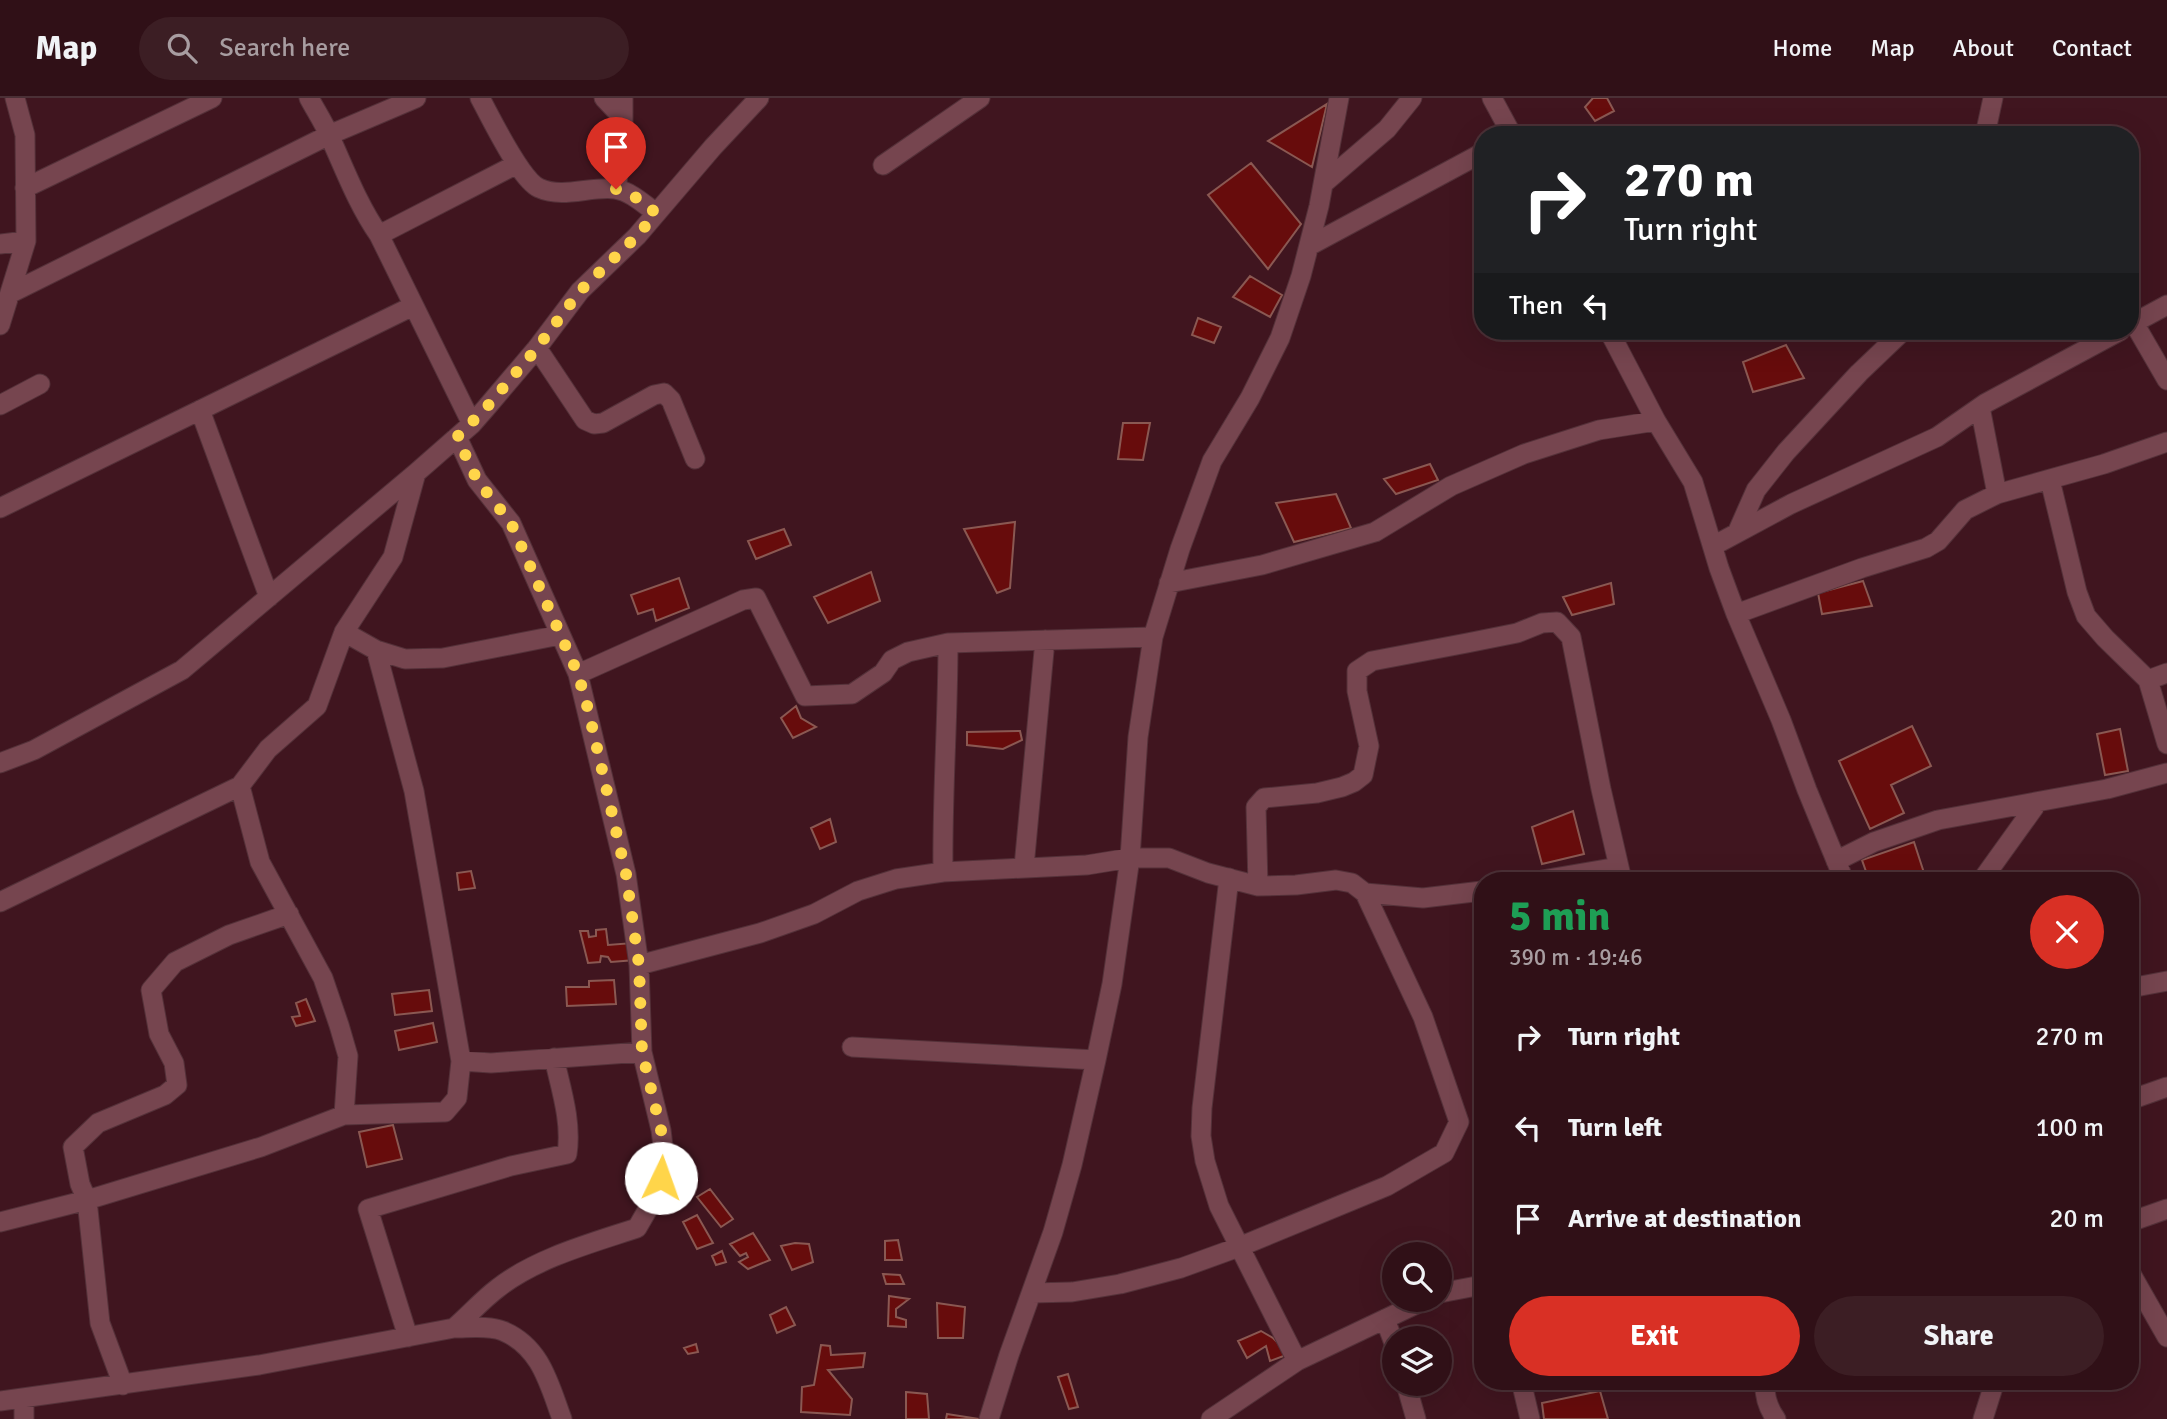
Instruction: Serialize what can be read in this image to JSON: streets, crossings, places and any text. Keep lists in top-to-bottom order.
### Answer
{
  "page": {
    "header": "Map",
    "search": "Search here",
    "nav": [
      "Home",
      "Map",
      "About",
      "Contact"
    ],
    "turn": ["270 m", "Turn right"],
    "then": "Then",
    "heading": ["5 min", "390 m · 19:46"],
    "list": [
      {
        "name": "Turn right",
        "value": "270 m"
      },
      {
        "name": "Turn left",
        "value": "100 m"
      },
      {
        "name": "Arrive at destination",
        "value": "20 m"
      }
    ],
    "buttons": ["Exit", "Share"]
  }
}
